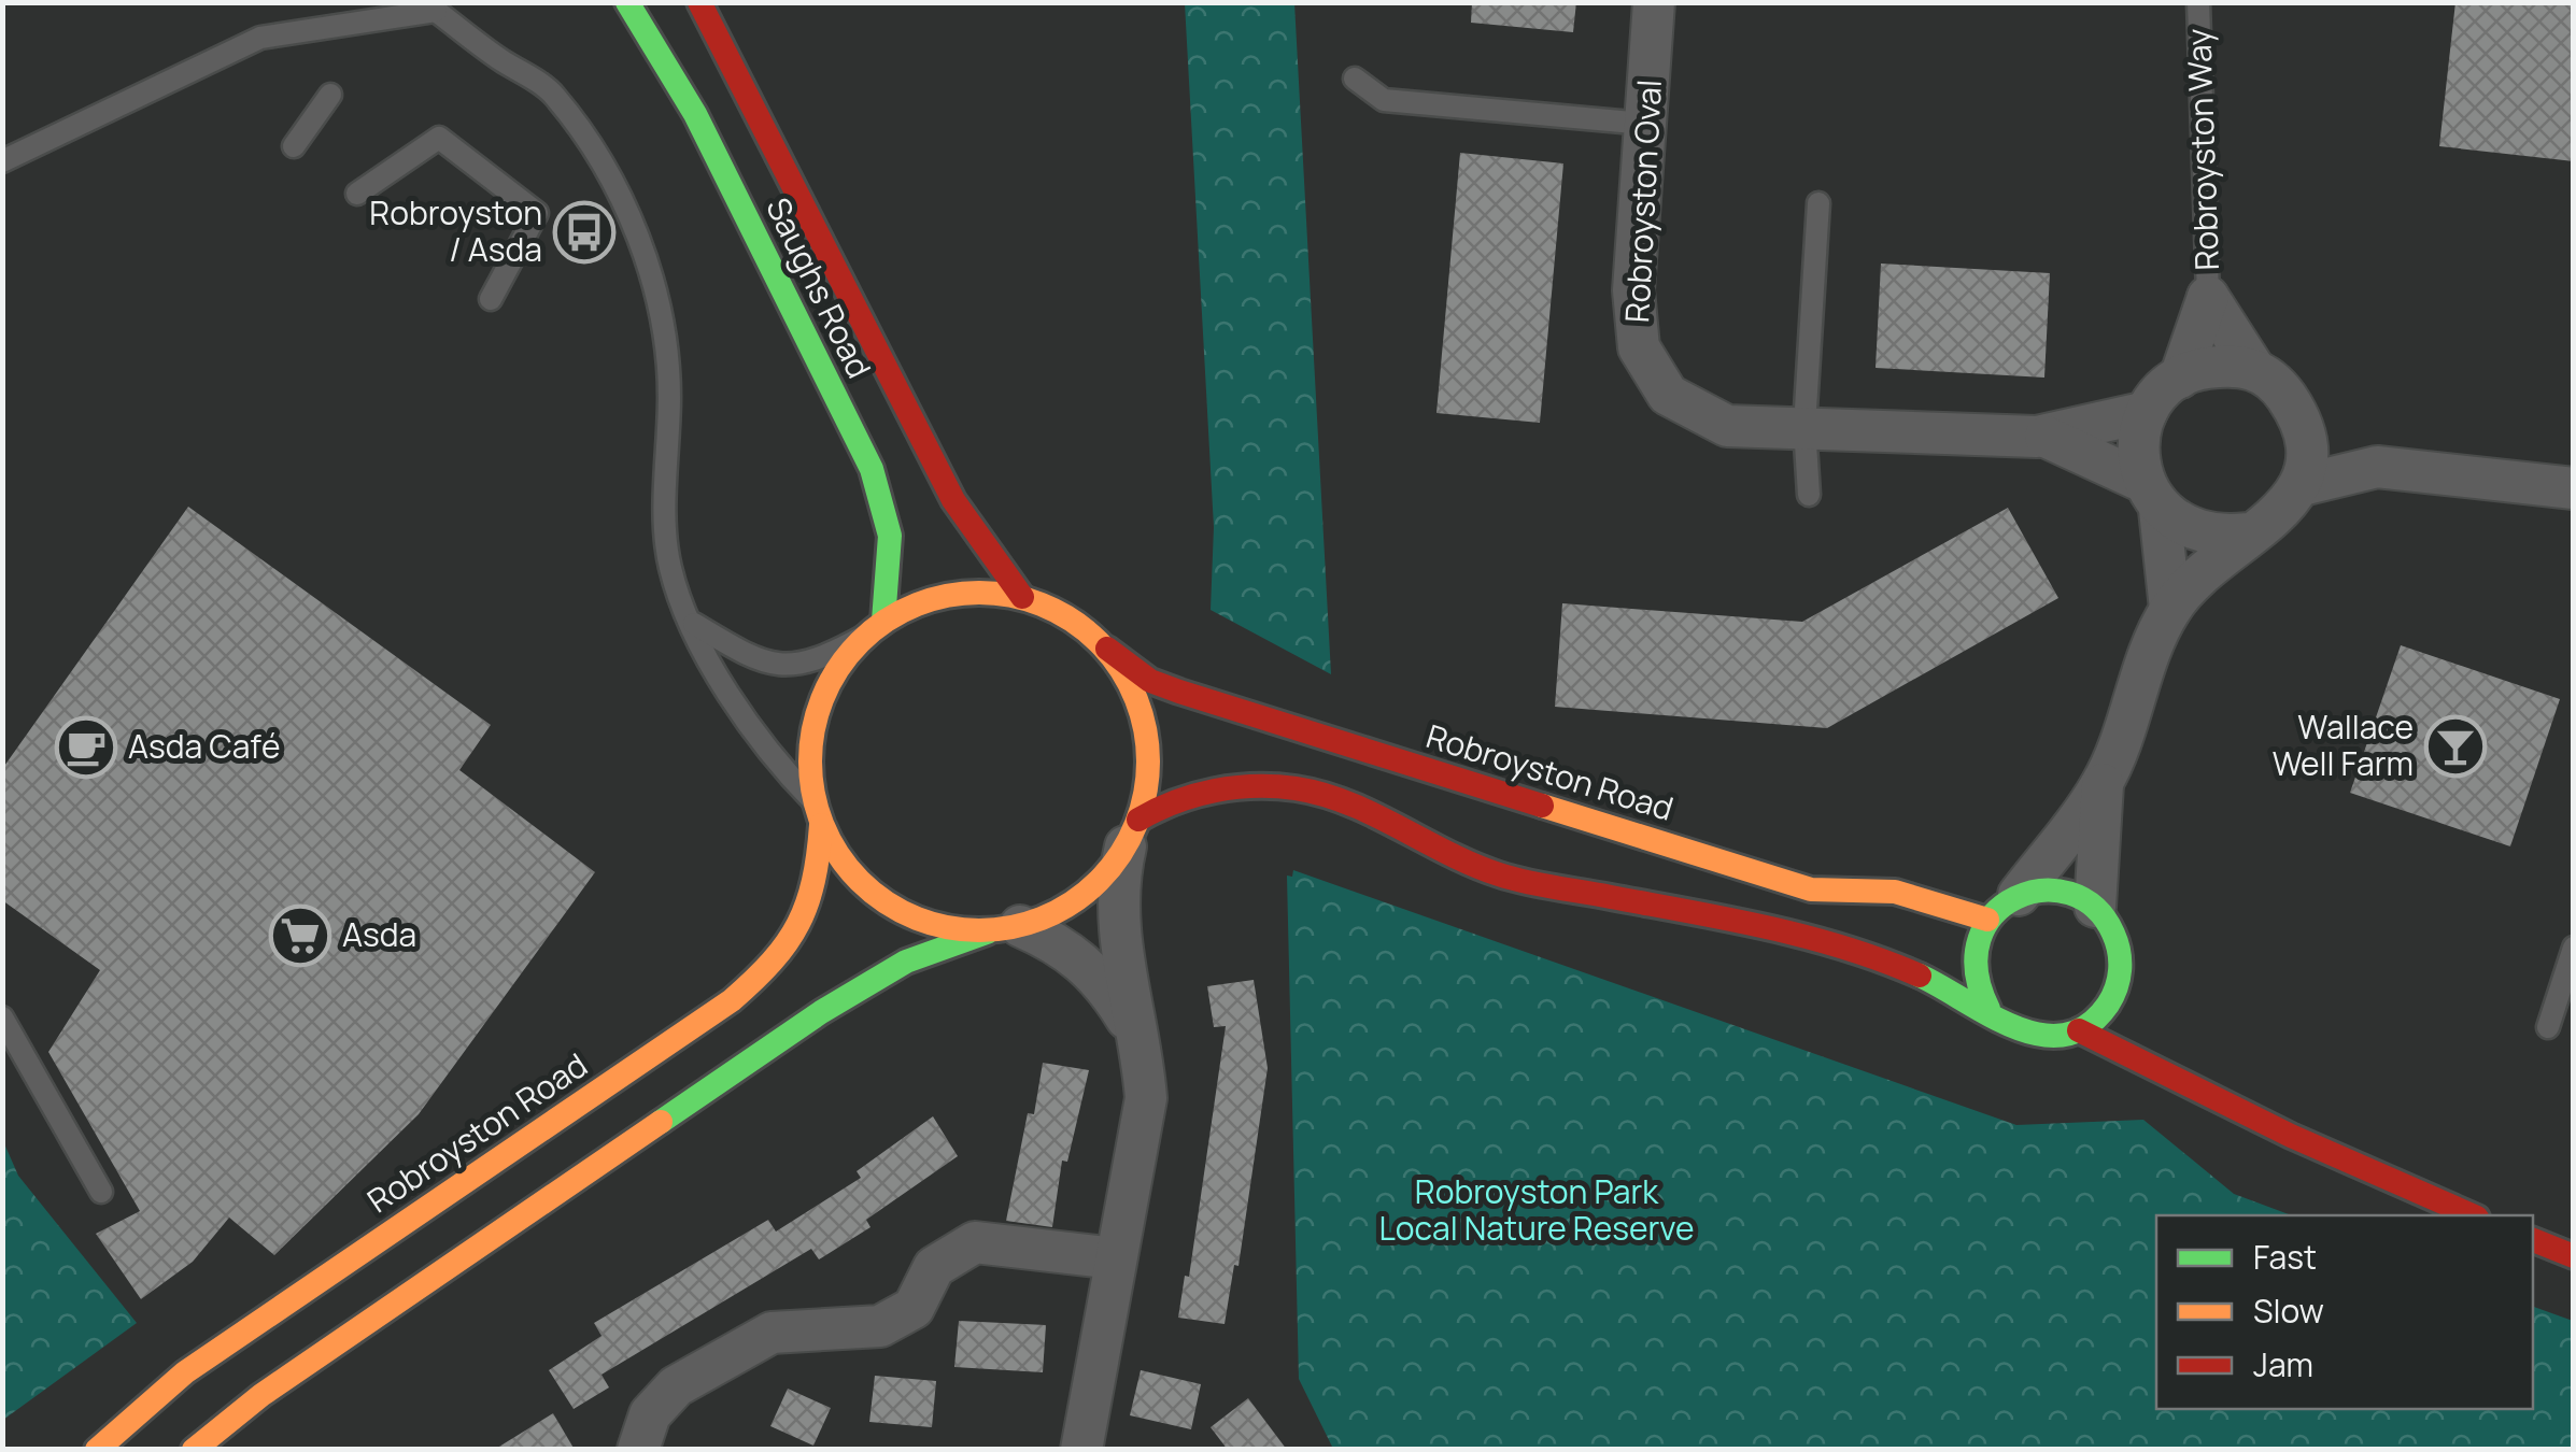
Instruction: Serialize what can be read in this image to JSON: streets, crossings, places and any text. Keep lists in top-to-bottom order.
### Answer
{
  "streets": {
    "main road": ["Saughs Road", "Robroyston Road"],
    "street": ["Robroyston Oval"],
    "lane": ["Robroyston Way"]
  },
  "crossings": [
    ["Saughs Road", "Robroyston Road"]
  ],
  "parks": ["Robroyston Park Local Nature Reserve"],
  "places": {
    "bus stop": ["Robroyston / Asda"],
    "bar": ["Wallace Well Farm"],
    "cafe": ["Asda Café"],
    "supermarket": ["Asda"]
  },
  "legend": ["Fast", "Slow", "Jam"]
}
